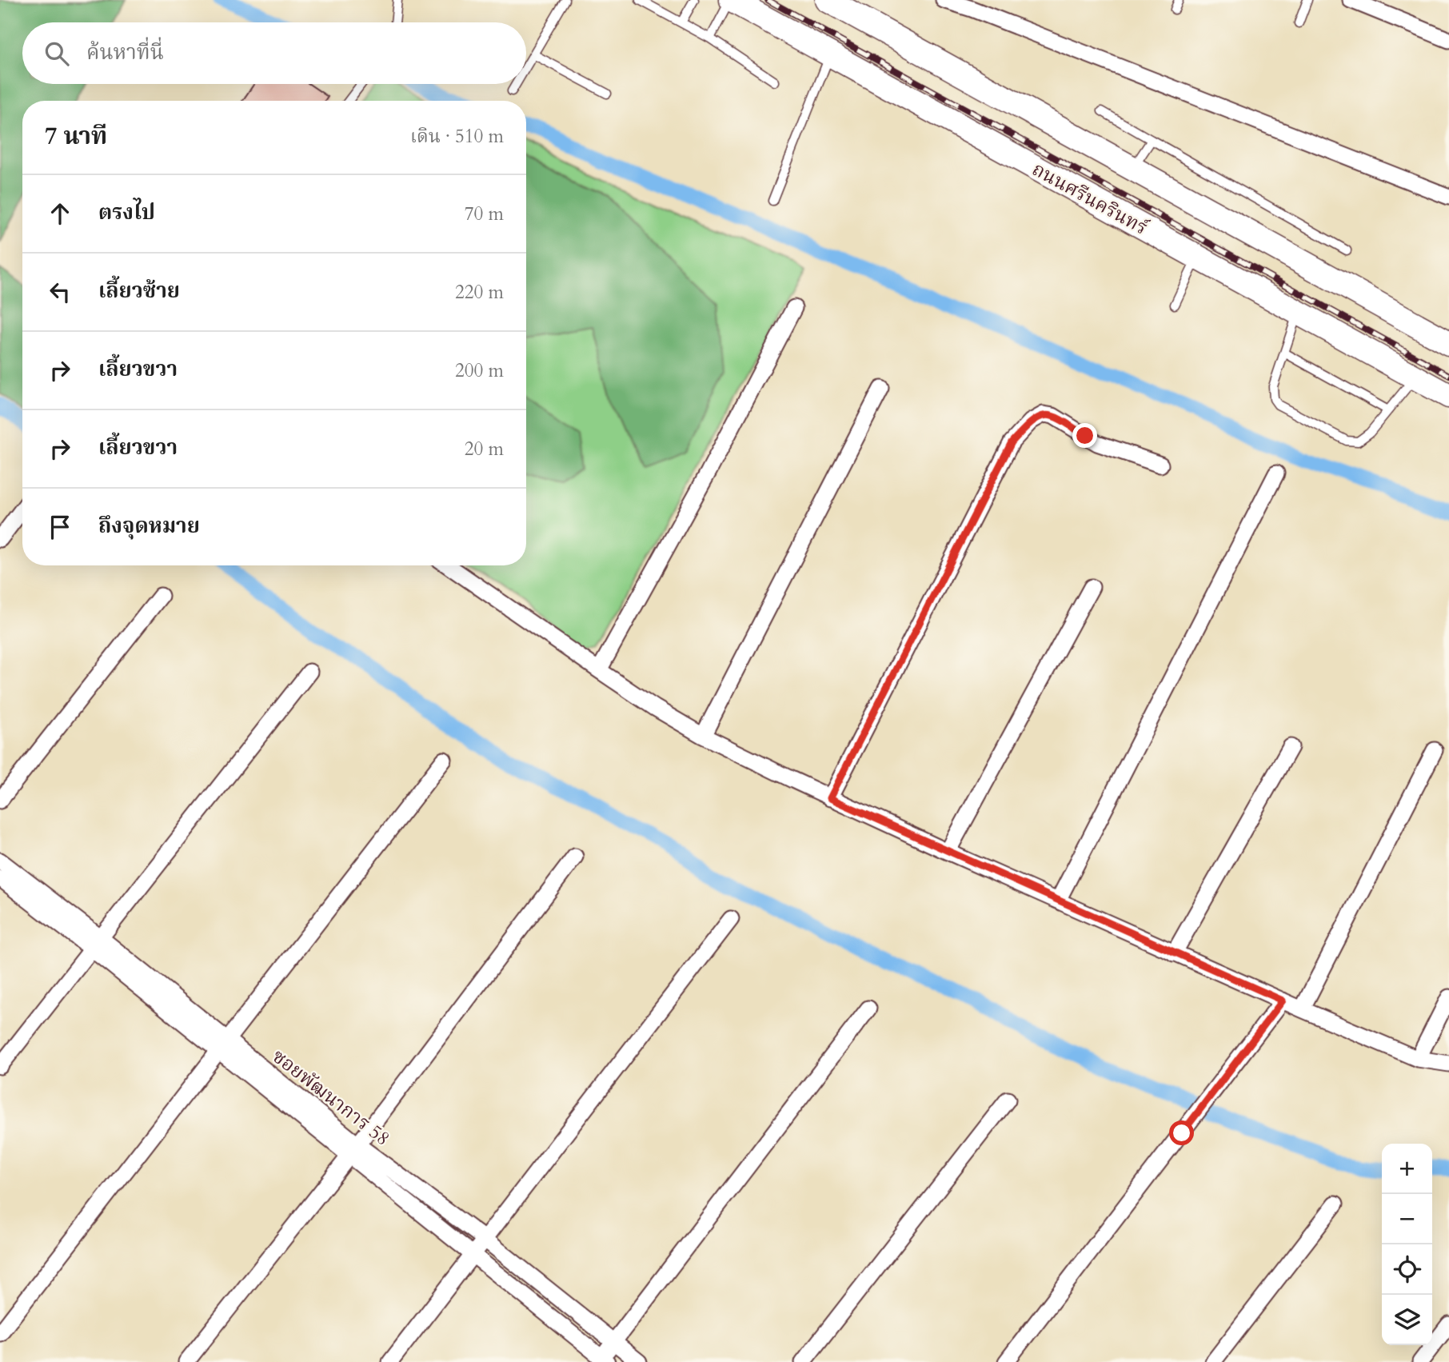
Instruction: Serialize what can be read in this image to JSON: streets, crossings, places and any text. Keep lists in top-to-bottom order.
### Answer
{
  "streets": {
    "main road": ["ถนนศรีนครินทร์"],
    "street": ["ซอยพัฒนาการ 58"]
  },
  "page": {
    "search": "ค้นหาที่นี่",
    "heading": ["7 นาที", "เดิน · 510 m"],
    "list": [
      ["ตรงไป", "70 m"],
      ["เลี้ยวซ้าย", "220 m"],
      ["เลี้ยวขวา", "200 m"],
      ["เลี้ยวขวา", "20 m"],
      "ถึงจุดหมาย"
    ],
    "map_buttons": ["+", "−"]
  }
}
